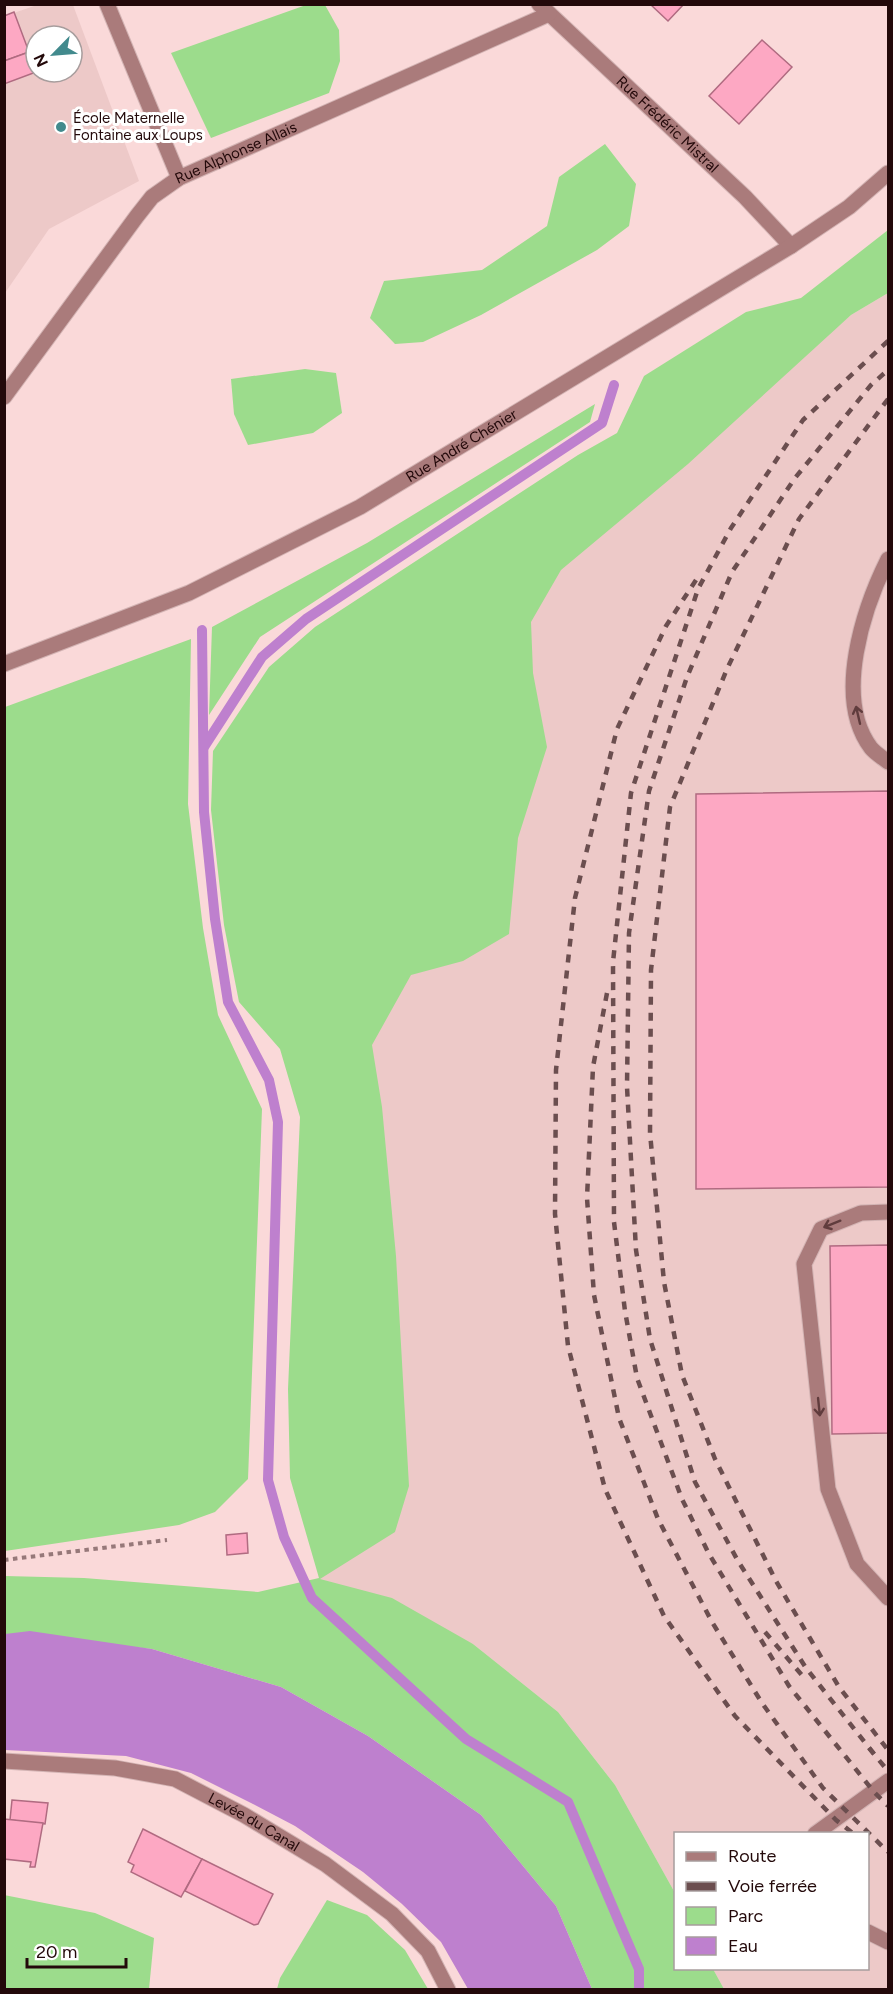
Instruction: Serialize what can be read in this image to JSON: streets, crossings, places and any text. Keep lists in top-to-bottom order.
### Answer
{
  "streets": {
    "street": [
      "Rue Frédéric Mistral",
      "Rue Alphonse Allais",
      "Rue André Chénier",
      "Levée du Canal"
    ]
  },
  "crossings": [
    ["Rue Frédéric Mistral", "Rue Alphonse Allais"],
    ["Rue Frédéric Mistral", "Rue André Chénier"]
  ],
  "places": ["École Maternelle Fontaine aux Loups"],
  "legend": [
    "Route",
    "Voie ferrée",
    "Parc",
    "Eau"
  ],
  "scale_bar": "20 m",
  "north": "bottom left"
}
